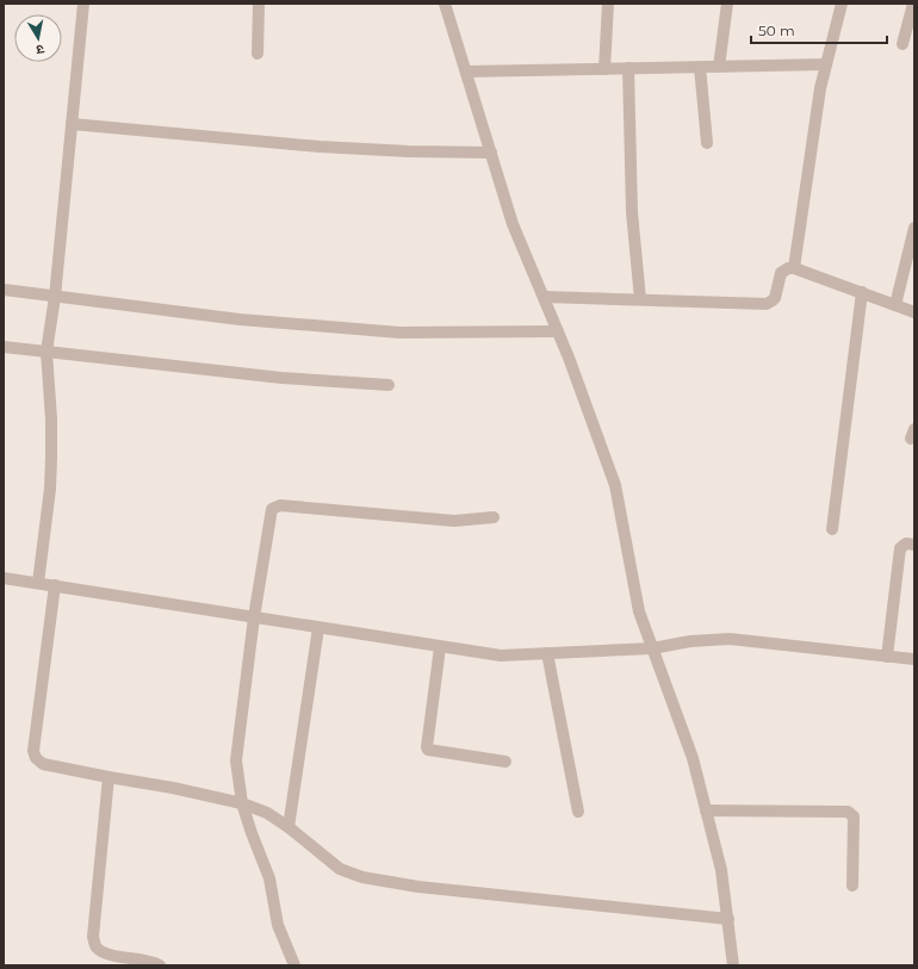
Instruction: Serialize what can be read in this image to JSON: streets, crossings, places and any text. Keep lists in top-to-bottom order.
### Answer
{
  "scale_bar": "50 m",
  "north": "bottom"
}
